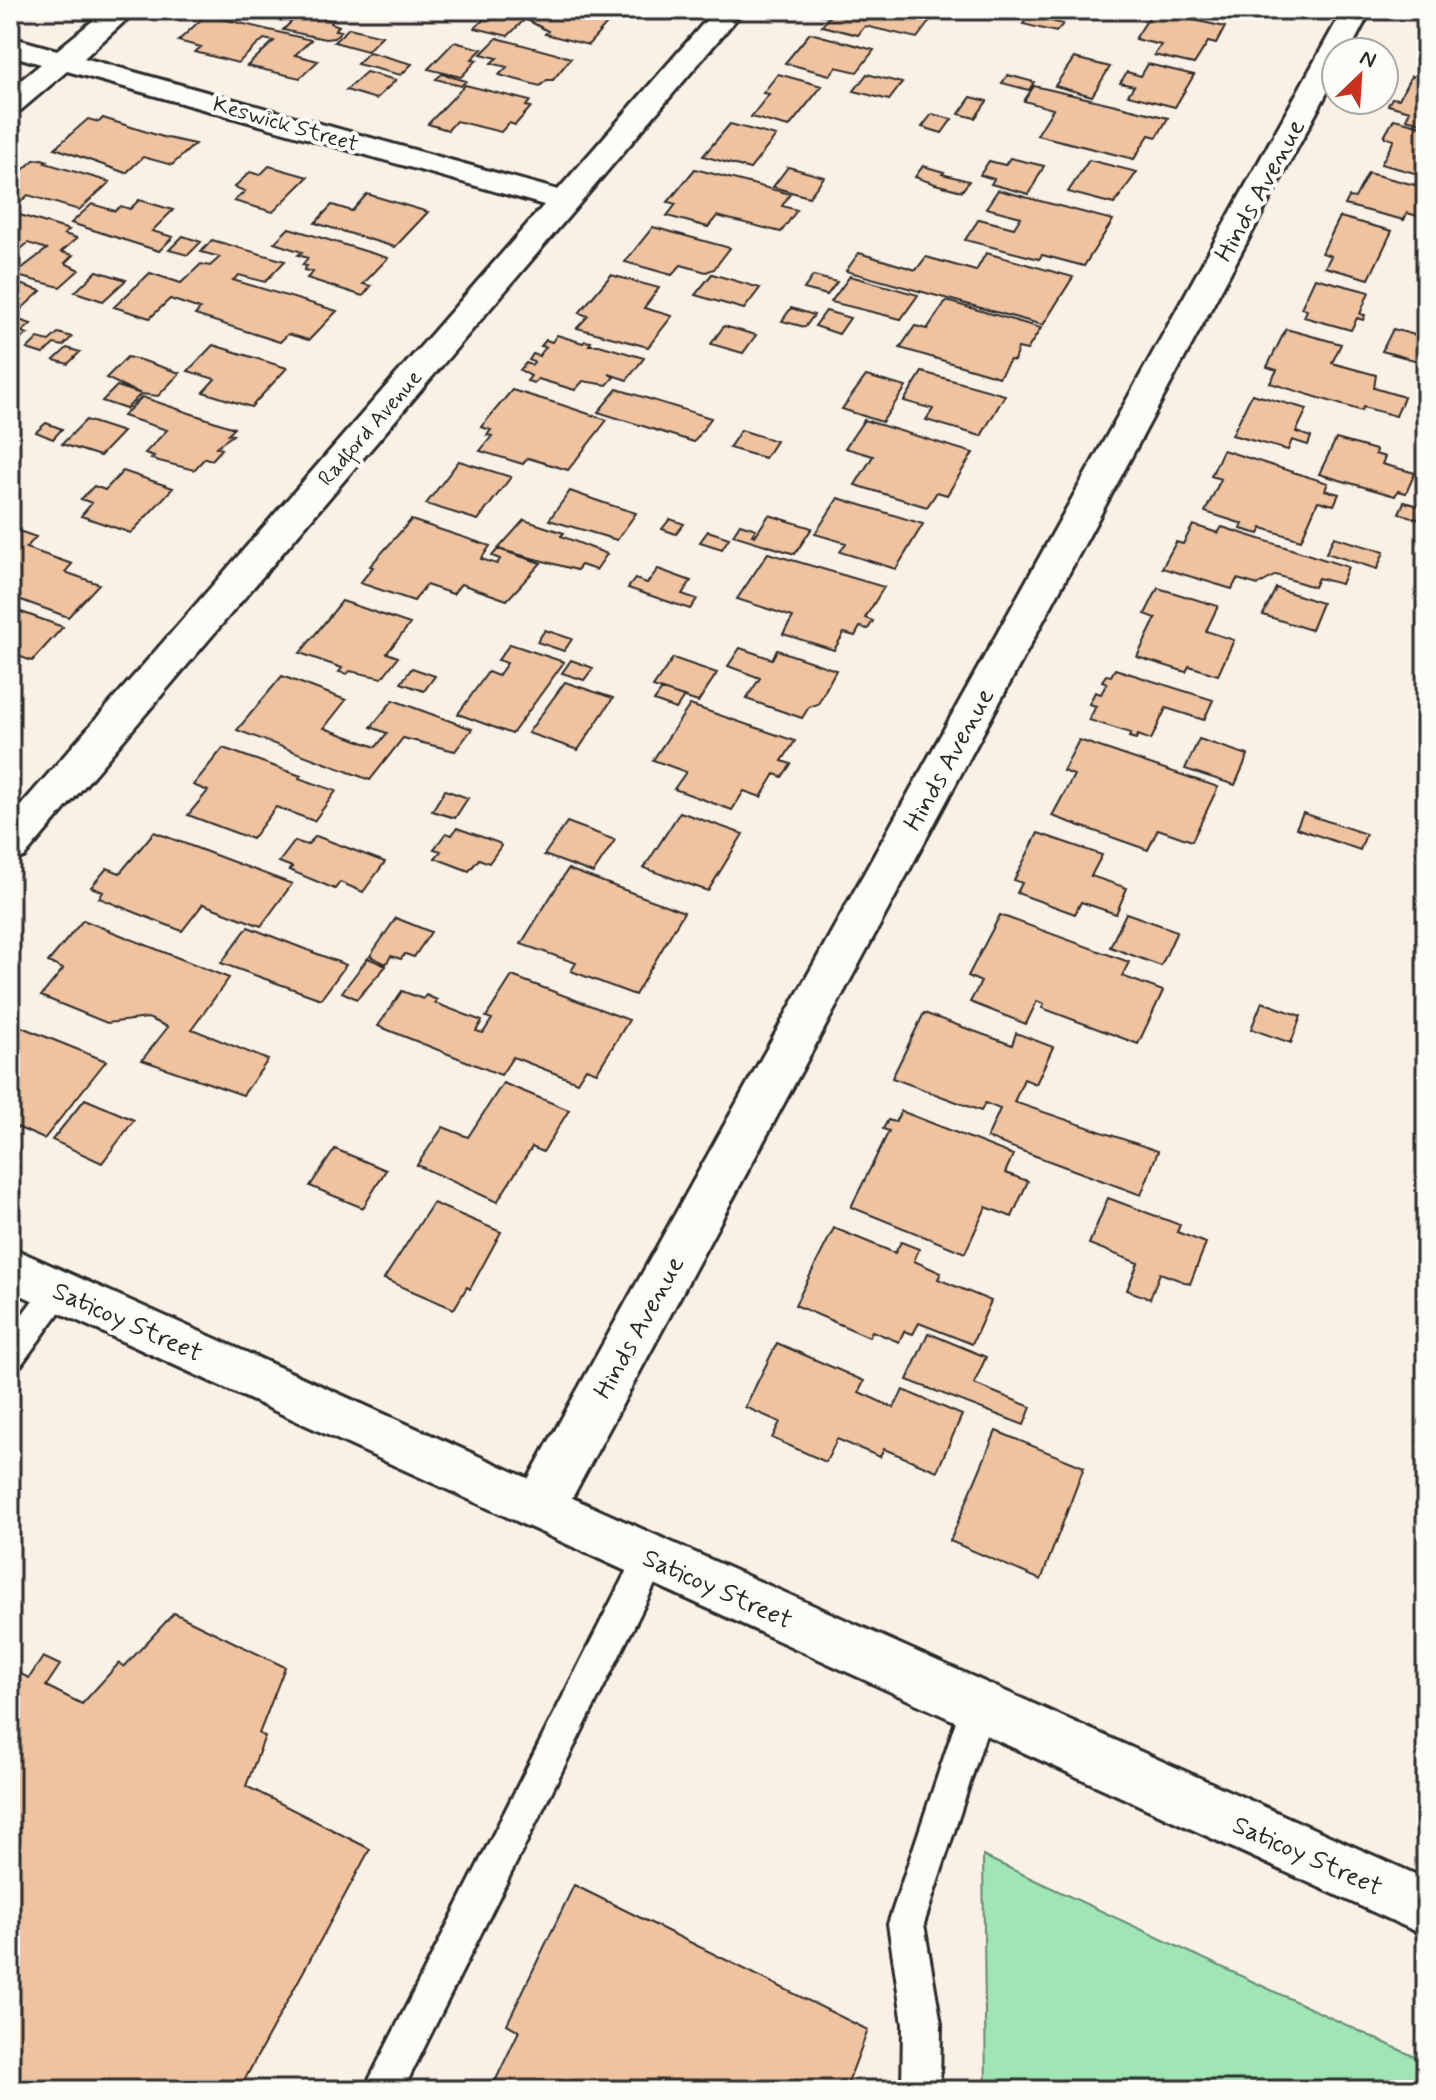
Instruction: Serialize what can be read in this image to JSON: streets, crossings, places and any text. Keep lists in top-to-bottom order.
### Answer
{
  "streets": {
    "street": [
      "Keswick Street",
      "Hinds Avenue",
      "Radford Avenue",
      "Saticoy Street"
    ]
  },
  "crossings": [
    ["Keswick Street", "Radford Avenue"],
    ["Hinds Avenue", "Saticoy Street"]
  ],
  "north": "top right"
}
